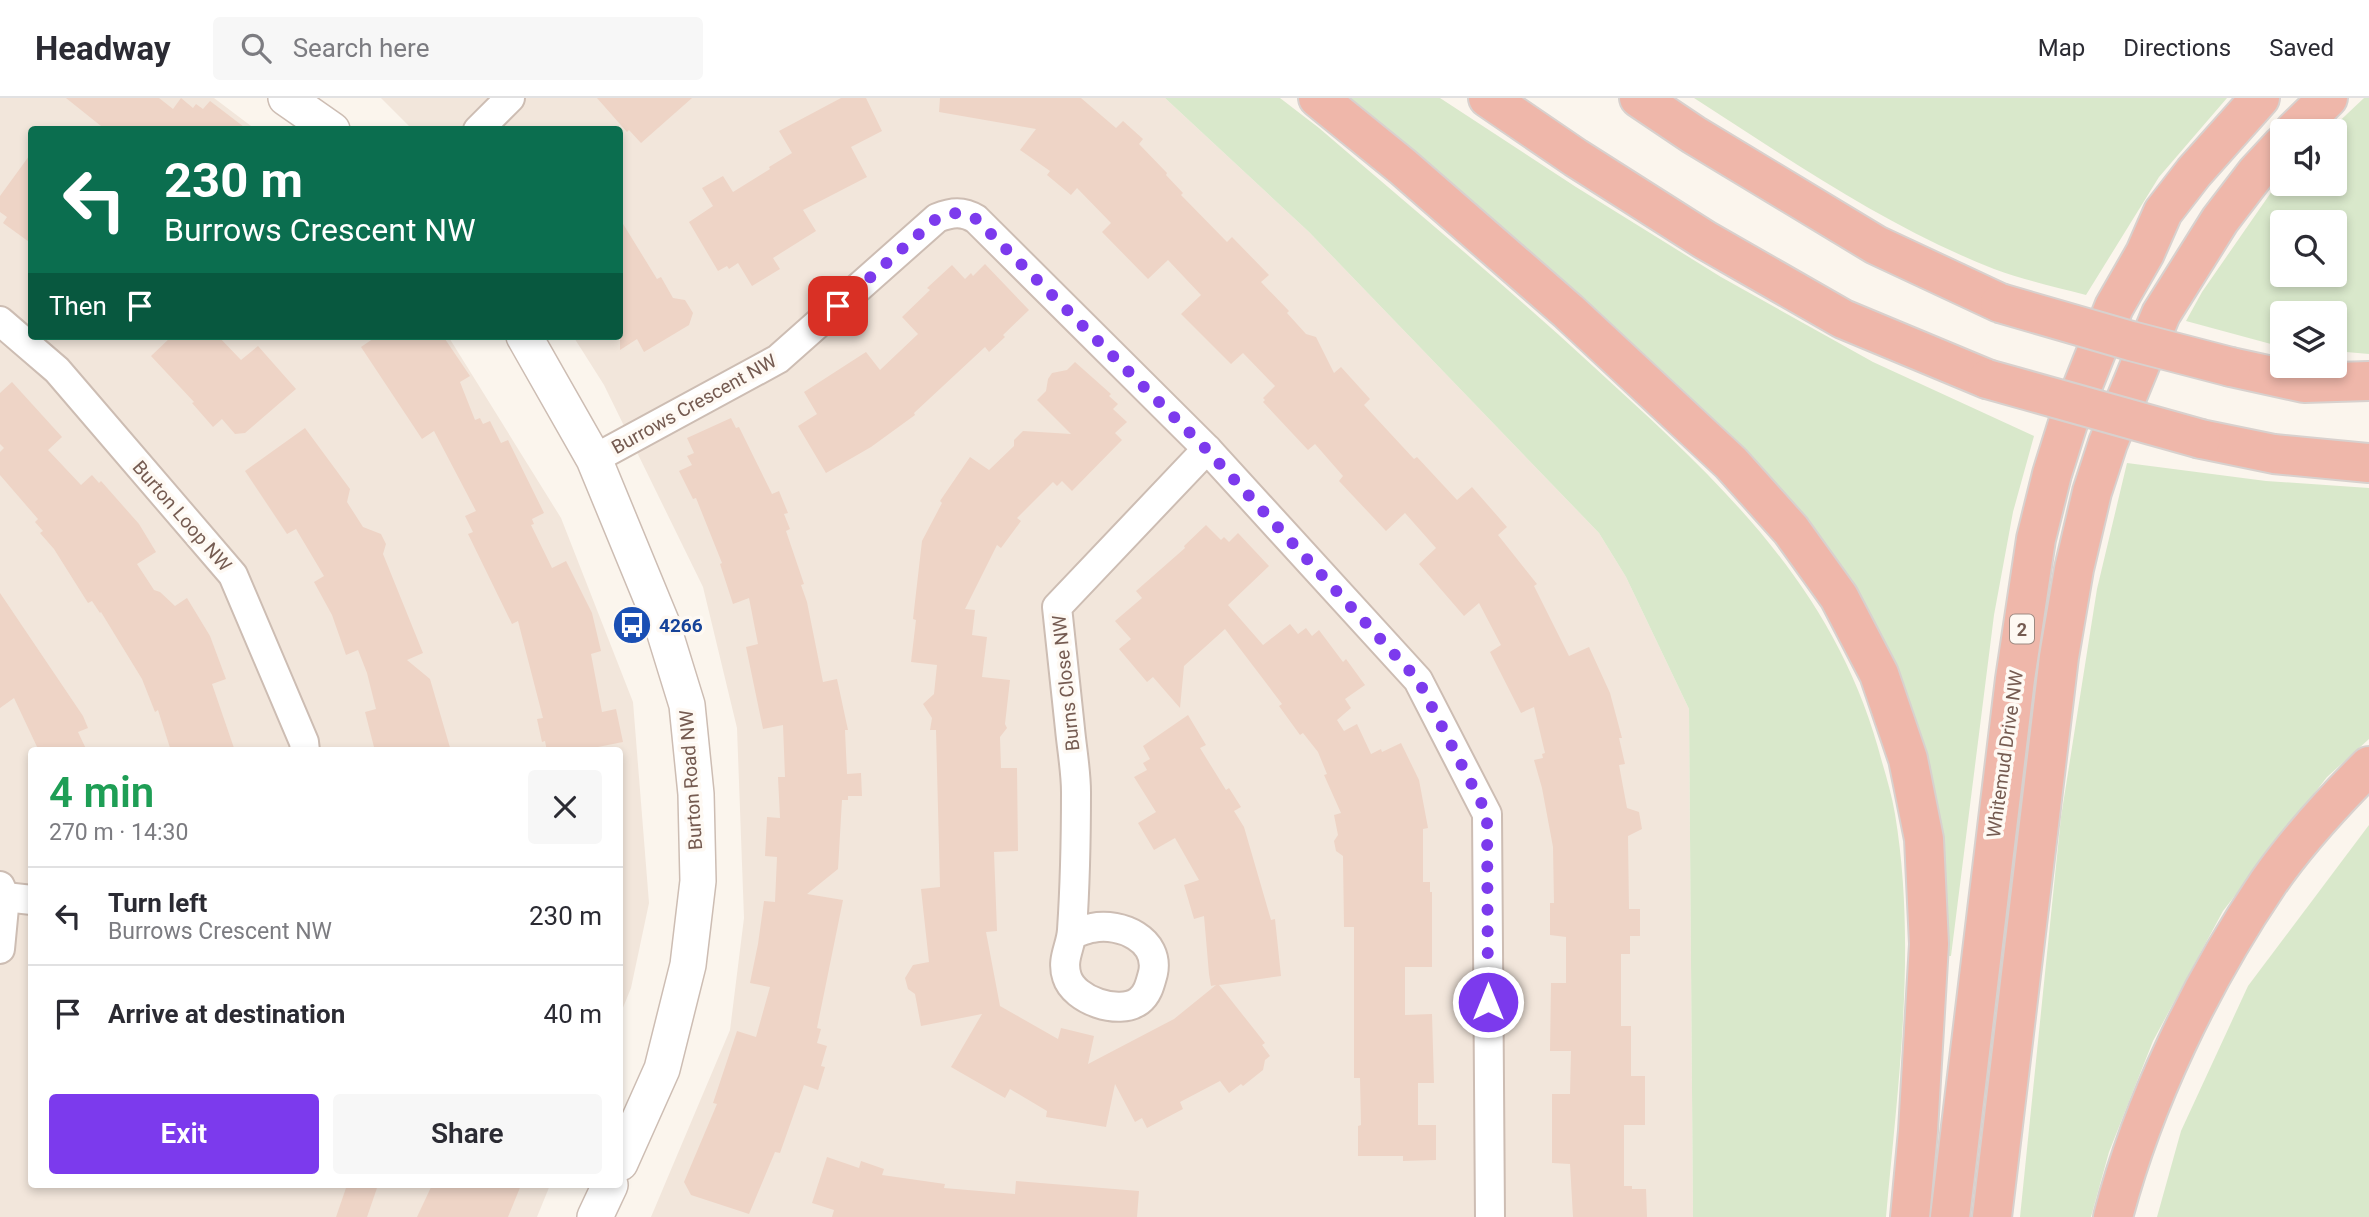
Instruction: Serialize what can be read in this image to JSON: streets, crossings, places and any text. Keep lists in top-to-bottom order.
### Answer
{
  "streets": {
    "highway": ["2", "Whitemud Drive NW"],
    "street": [
      "Burrows Crescent NW",
      "Burton Loop NW",
      "Burns Close NW",
      "Burton Road NW"
    ]
  },
  "crossings": [
    ["Burrows Crescent NW", "Burns Close NW"],
    ["Burrows Crescent NW", "Burton Road NW"]
  ],
  "places": {
    "bus stop": ["4266"]
  },
  "page": {
    "header": "Headway",
    "search": "Search here",
    "nav": ["Map", "Directions", "Saved"],
    "turn": ["230 m", "Burrows Crescent NW"],
    "then": "Then",
    "heading": ["4 min", "270 m · 14:30"],
    "list": [
      {
        "name": "Turn left",
        "note": "Burrows Crescent NW",
        "value": "230 m"
      },
      {
        "name": "Arrive at destination",
        "value": "40 m"
      }
    ],
    "buttons": ["Exit", "Share"]
  }
}
